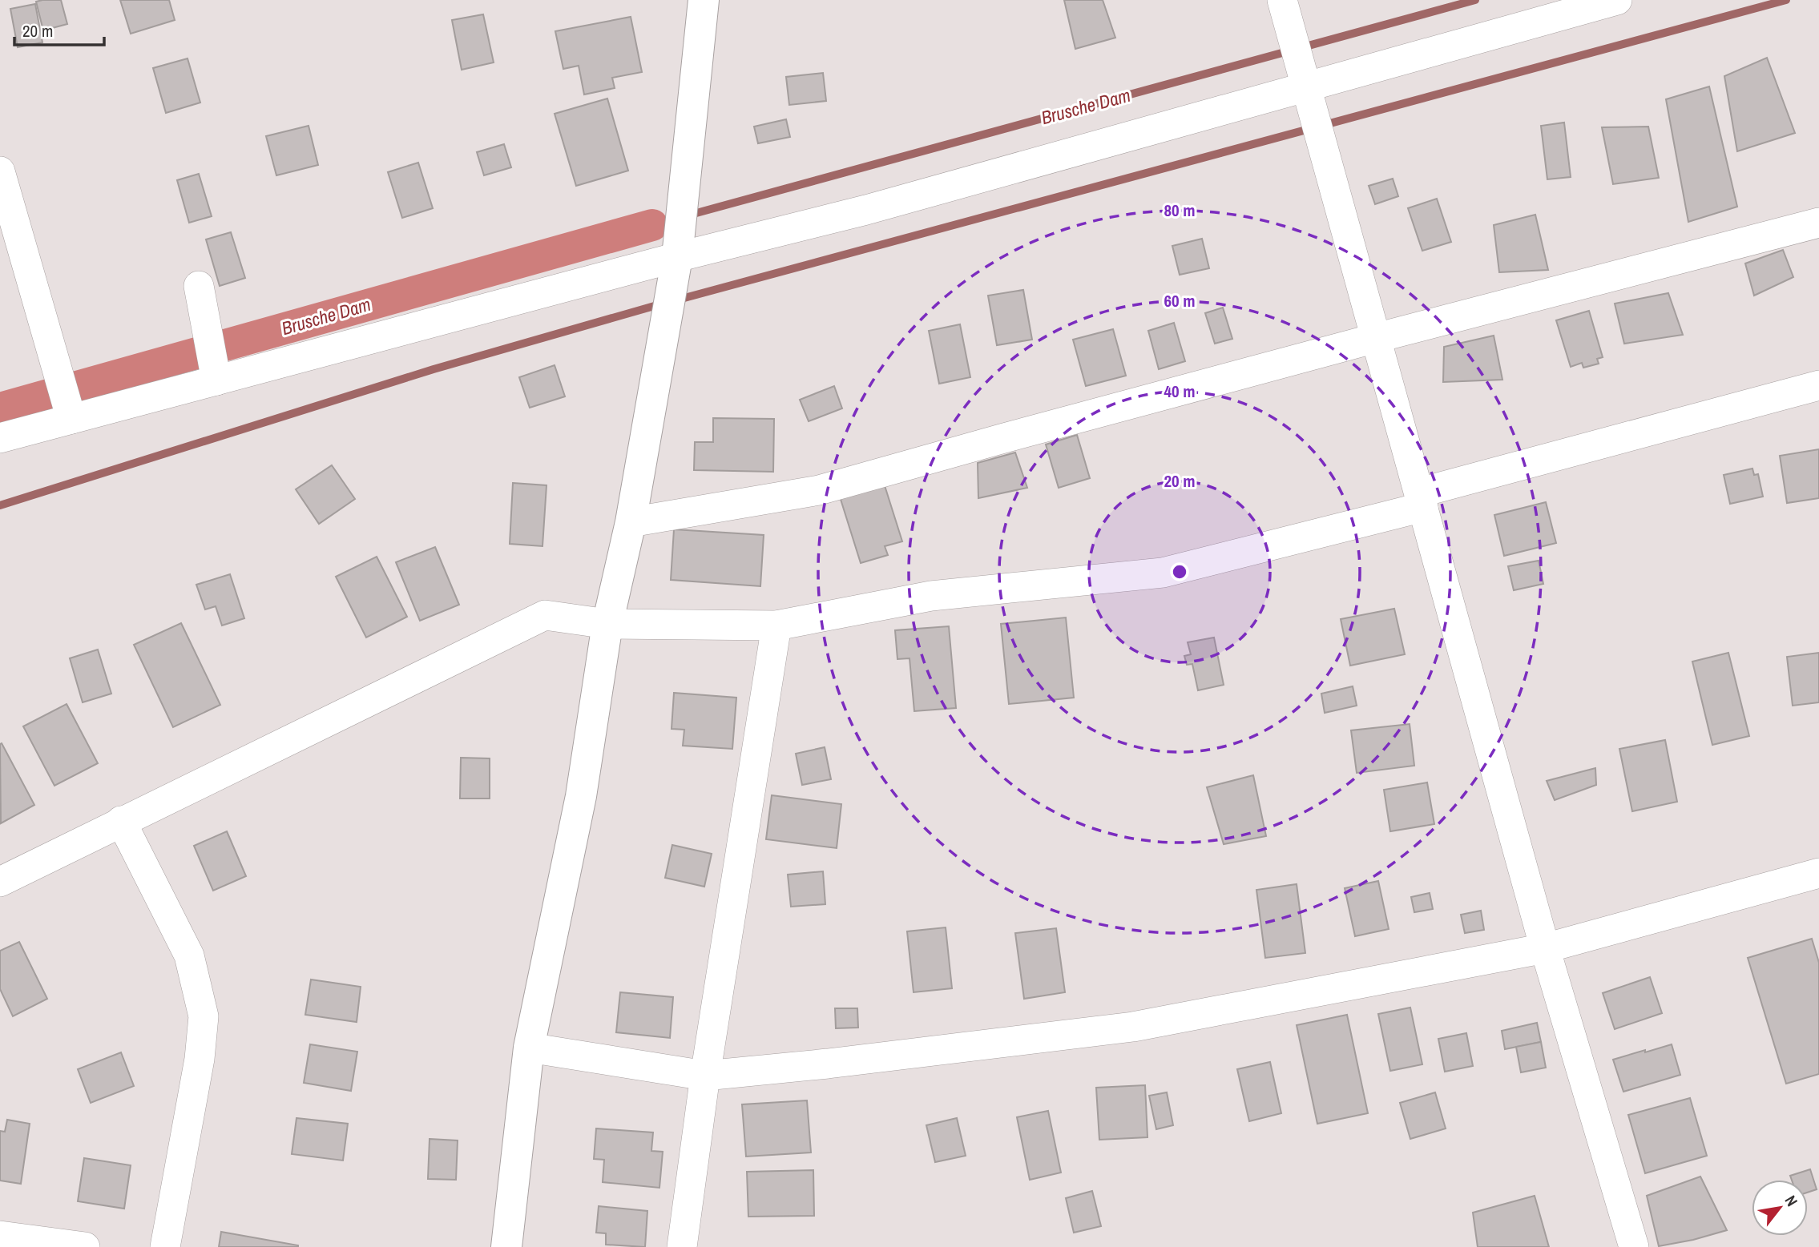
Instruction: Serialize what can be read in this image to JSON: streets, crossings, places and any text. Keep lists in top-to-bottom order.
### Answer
{
  "water": ["Brusche Dam"],
  "scale_bar": "20 m",
  "north": "top right",
  "rings": [
    "80 m",
    "60 m",
    "40 m",
    "20 m"
  ]
}
